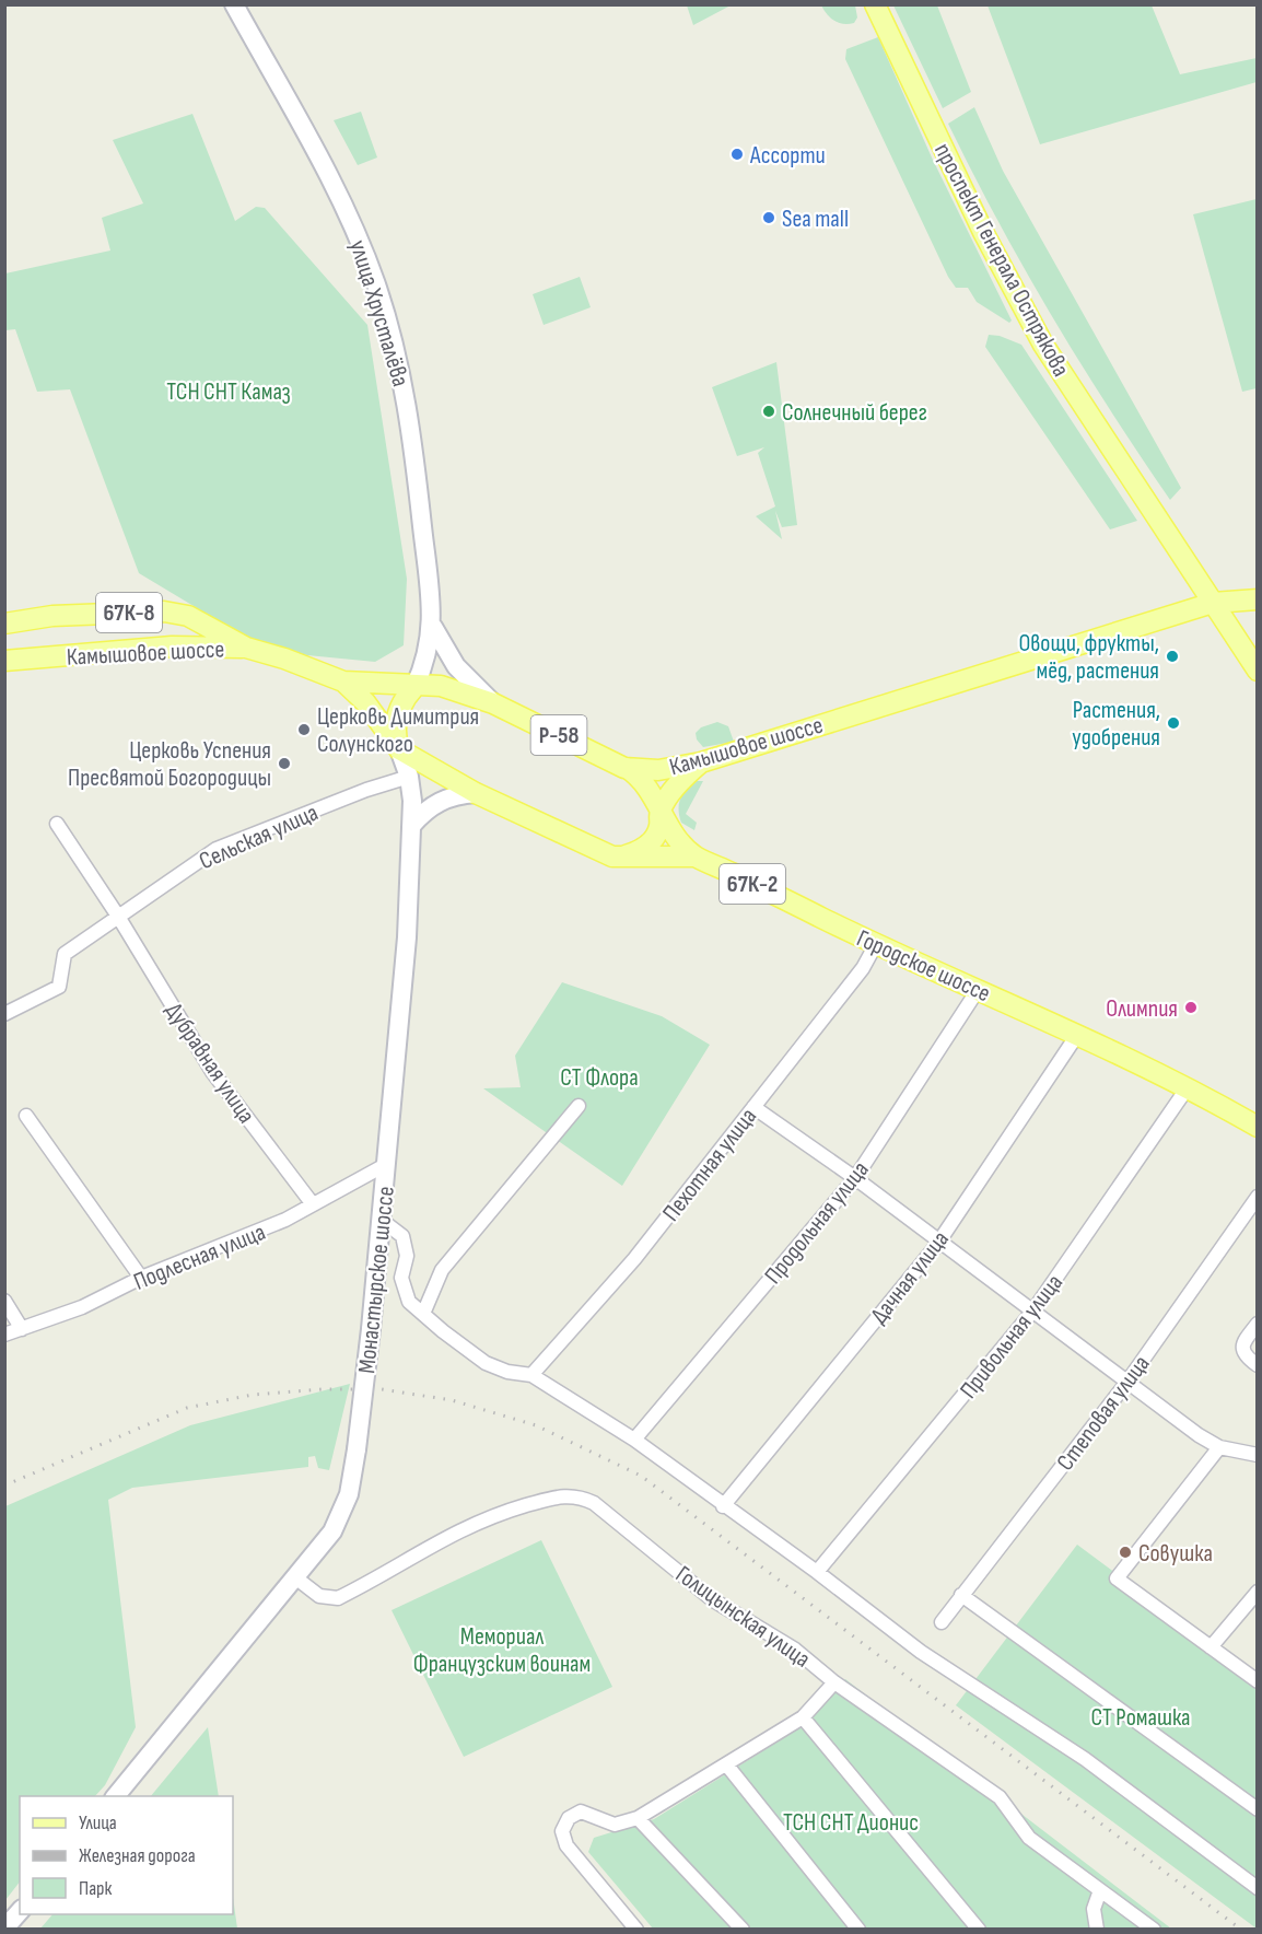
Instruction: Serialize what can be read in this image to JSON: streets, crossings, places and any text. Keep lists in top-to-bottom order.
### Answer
{
  "streets": {
    "main road": [
      "проспект Генерала Острякова",
      "улица Хрусталёва",
      "67К-8",
      "Камышовое шоссе",
      "Р-58",
      "67К-2",
      "Городское шоссе",
      "Монастырское шоссе"
    ],
    "street": [
      "Сельская улица",
      "Дубравная улица",
      "Пехотная улица",
      "Продольная улица",
      "Подлесная улица",
      "Дачная улица",
      "Привольная улица",
      "Степовая улица",
      "Голицынская улица"
    ]
  },
  "crossings": [
    ["проспект Генерала Острякова", "Камышовое шоссе"],
    ["улица Хрусталёва", "Камышовое шоссе"],
    ["улица Хрусталёва", "Монастырское шоссе"],
    ["67К-8", "Камышовое шоссе"],
    ["67К-8", "Монастырское шоссе"],
    ["Камышовое шоссе", "Городское шоссе"],
    ["Камышовое шоссе", "Монастырское шоссе"],
    ["Сельская улица", "Дубравная улица"],
    ["Сельская улица", "Монастырское шоссе"],
    ["Городское шоссе", "Пехотная улица"],
    ["Городское шоссе", "Продольная улица"],
    ["Городское шоссе", "Дачная улица"],
    ["Городское шоссе", "Привольная улица"],
    ["Дубравная улица", "Подлесная улица"],
    ["Подлесная улица", "Монастырское шоссе"],
    ["Монастырское шоссе", "Голицынская улица"]
  ],
  "parks": [
    "ТСН СНТ Камаз",
    "СТ Флора",
    "Мемориал Французским воинам",
    "СТ Ромашка",
    "ТСН СНТ Дионис"
  ],
  "places": [
    "Ассорти",
    "Sea mall",
    "Солнечный берег",
    "Овощи, фрукты, мёд, растения",
    "Растения, удобрения",
    "Церковь Димитрия Солунского",
    "Церковь Успения Пресвятой Богородицы",
    "Олимпия",
    "Совушка"
  ],
  "legend": ["Улица", "Железная дорога", "Парк"]
}
